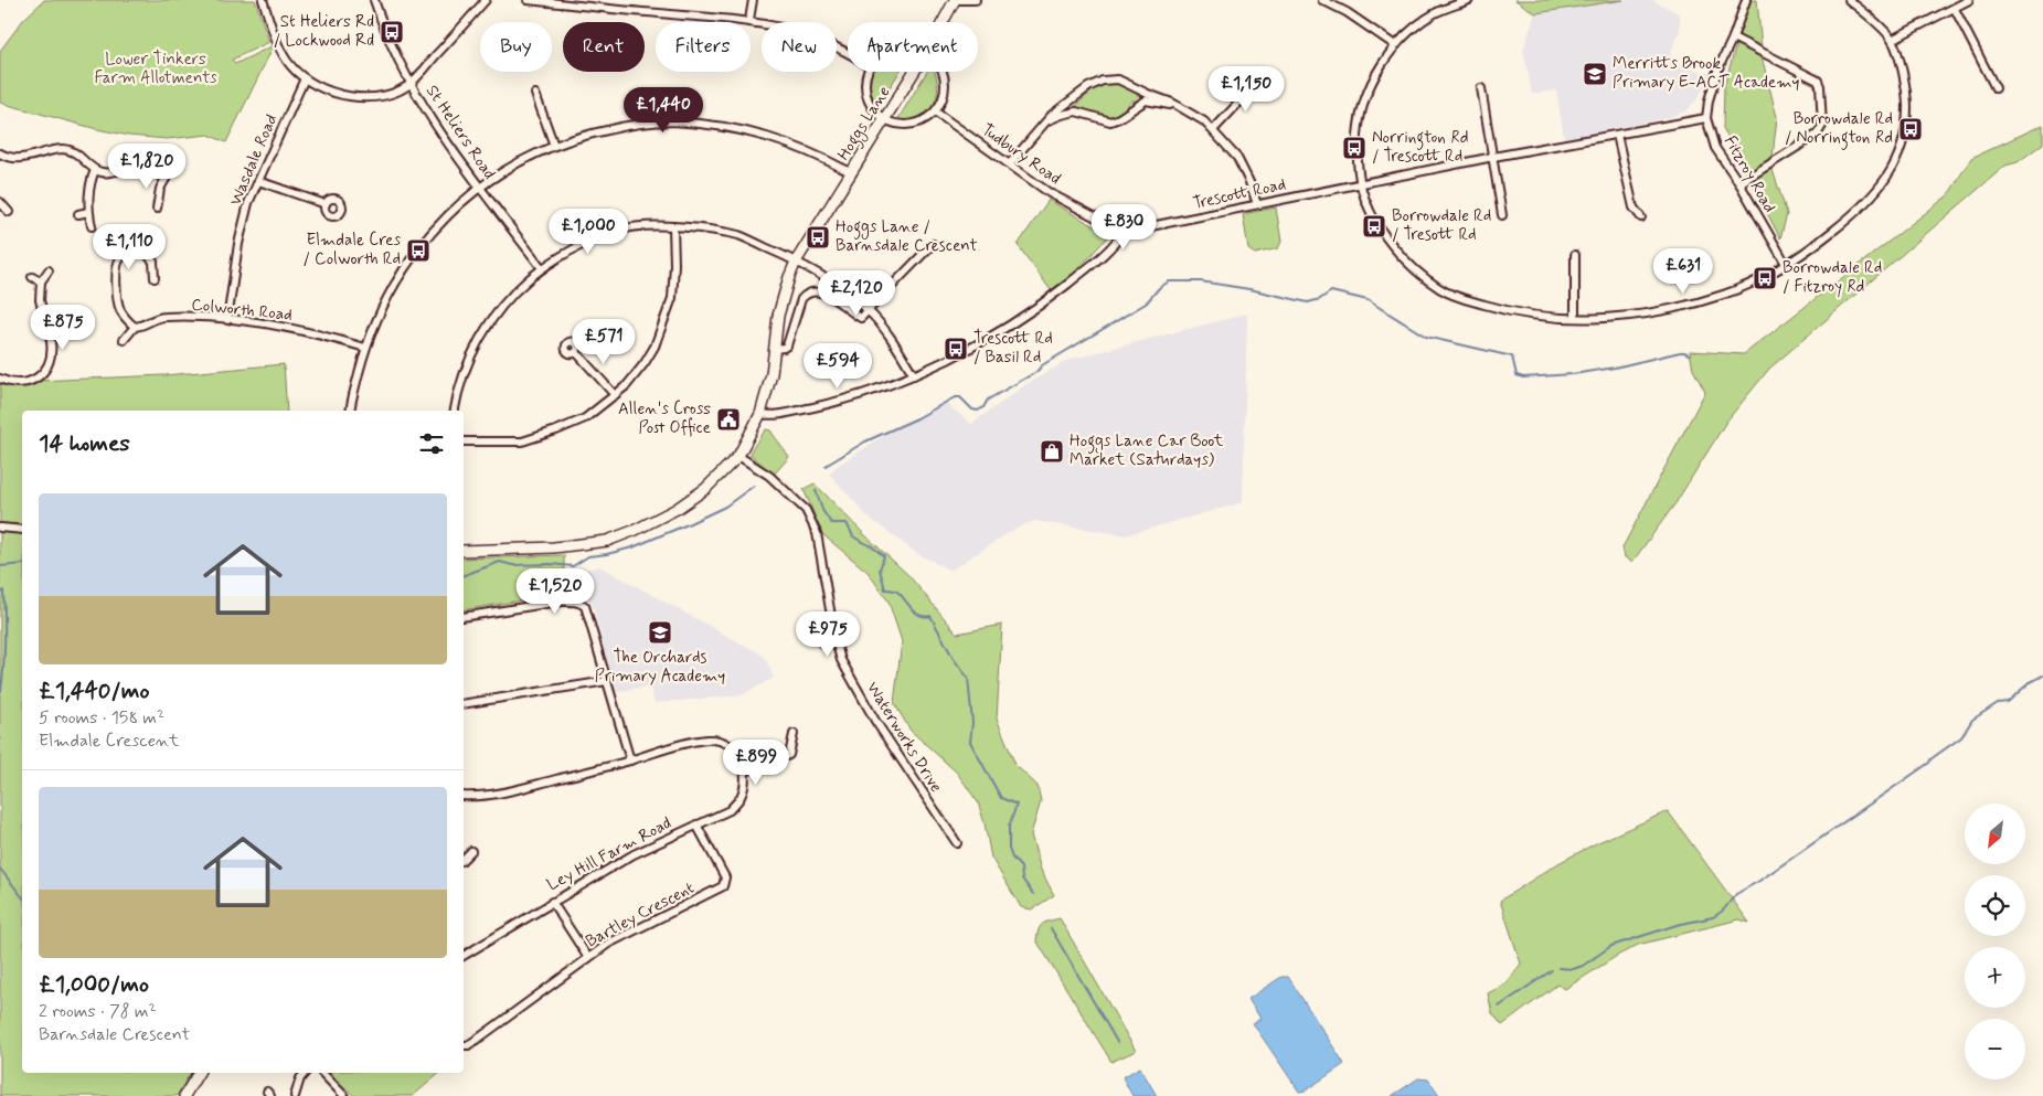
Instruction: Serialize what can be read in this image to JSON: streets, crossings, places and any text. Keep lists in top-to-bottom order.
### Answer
{
  "streets": {
    "street": [
      "Hoggs Lane",
      "St Heliers Road",
      "Tudbury Road",
      "Wasdale Road",
      "Fitzroy Road",
      "Trescott Road",
      "Colworth Road",
      "Waterworks Drive",
      "Ley Hill Farm Road",
      "Bartley Crescent"
    ]
  },
  "crossings": [
    ["Hoggs Lane", "Waterworks Drive"],
    ["Tudbury Road", "Trescott Road"],
    ["Wasdale Road", "Colworth Road"],
    ["Fitzroy Road", "Trescott Road"],
    ["Ley Hill Farm Road", "Bartley Crescent"]
  ],
  "parks": ["Lower Tinkers Farm Allotments"],
  "places": {
    "bus stop": [
      "St Heliers Rd / Lockwood Rd",
      "Borrowdale Rd / Norrington Rd",
      "Norrington Rd / Trescott Rd",
      "Borrowdale Rd / Tresott Rd",
      "Hoggs Lane / Barnsdale Crescent",
      "Elmdale Cres / Colworth Rd",
      "Borrowdale Rd / Fitzroy Rd",
      "Trescott Rd / Basil Rd"
    ],
    "school or university": ["Merritts Brook Primary E-ACT Academy", "The Orchards Primary Academy"],
    "public building": ["Allen's Cross Post Office"],
    "shop": ["Hoggs Lane Car Boot Market (Saturdays)"]
  },
  "north": "bottom left",
  "page": {
    "chip": [
      "Buy",
      "Rent",
      "Filters",
      "New",
      "Apartment"
    ],
    "price": [
      "£1,150",
      "£1,440",
      "£1,820",
      "£830",
      "£1,000",
      "£1,110",
      "£631",
      "£2,120",
      "£875",
      "£571",
      "£594",
      "£1,520",
      "£975",
      "£899"
    ],
    "heading": "14 homes",
    "list": [
      {
        "name": "£1,440/mo",
        "note": "5 rooms · 158 m² · Elmdale Crescent"
      },
      {
        "name": "£1,000/mo",
        "note": "2 rooms · 78 m² · Barnsdale Crescent"
      }
    ],
    "map_buttons": ["+", "−"]
  }
}
